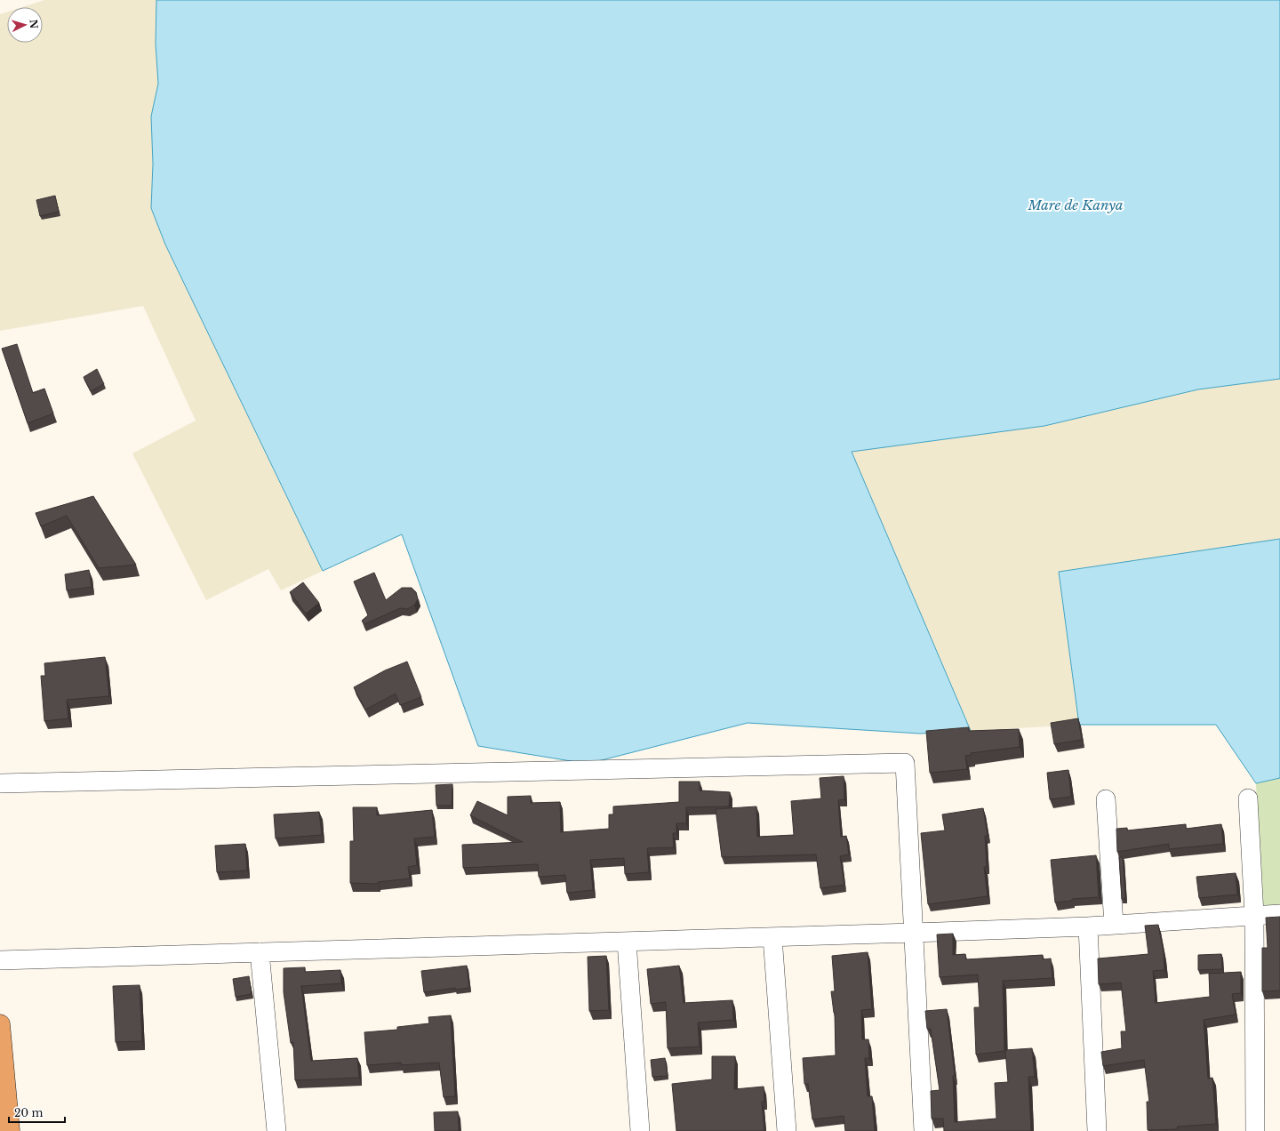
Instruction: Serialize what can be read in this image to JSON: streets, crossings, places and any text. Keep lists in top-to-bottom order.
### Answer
{
  "water": ["Mare de Kanya"],
  "scale_bar": "20 m",
  "north": "right"
}
